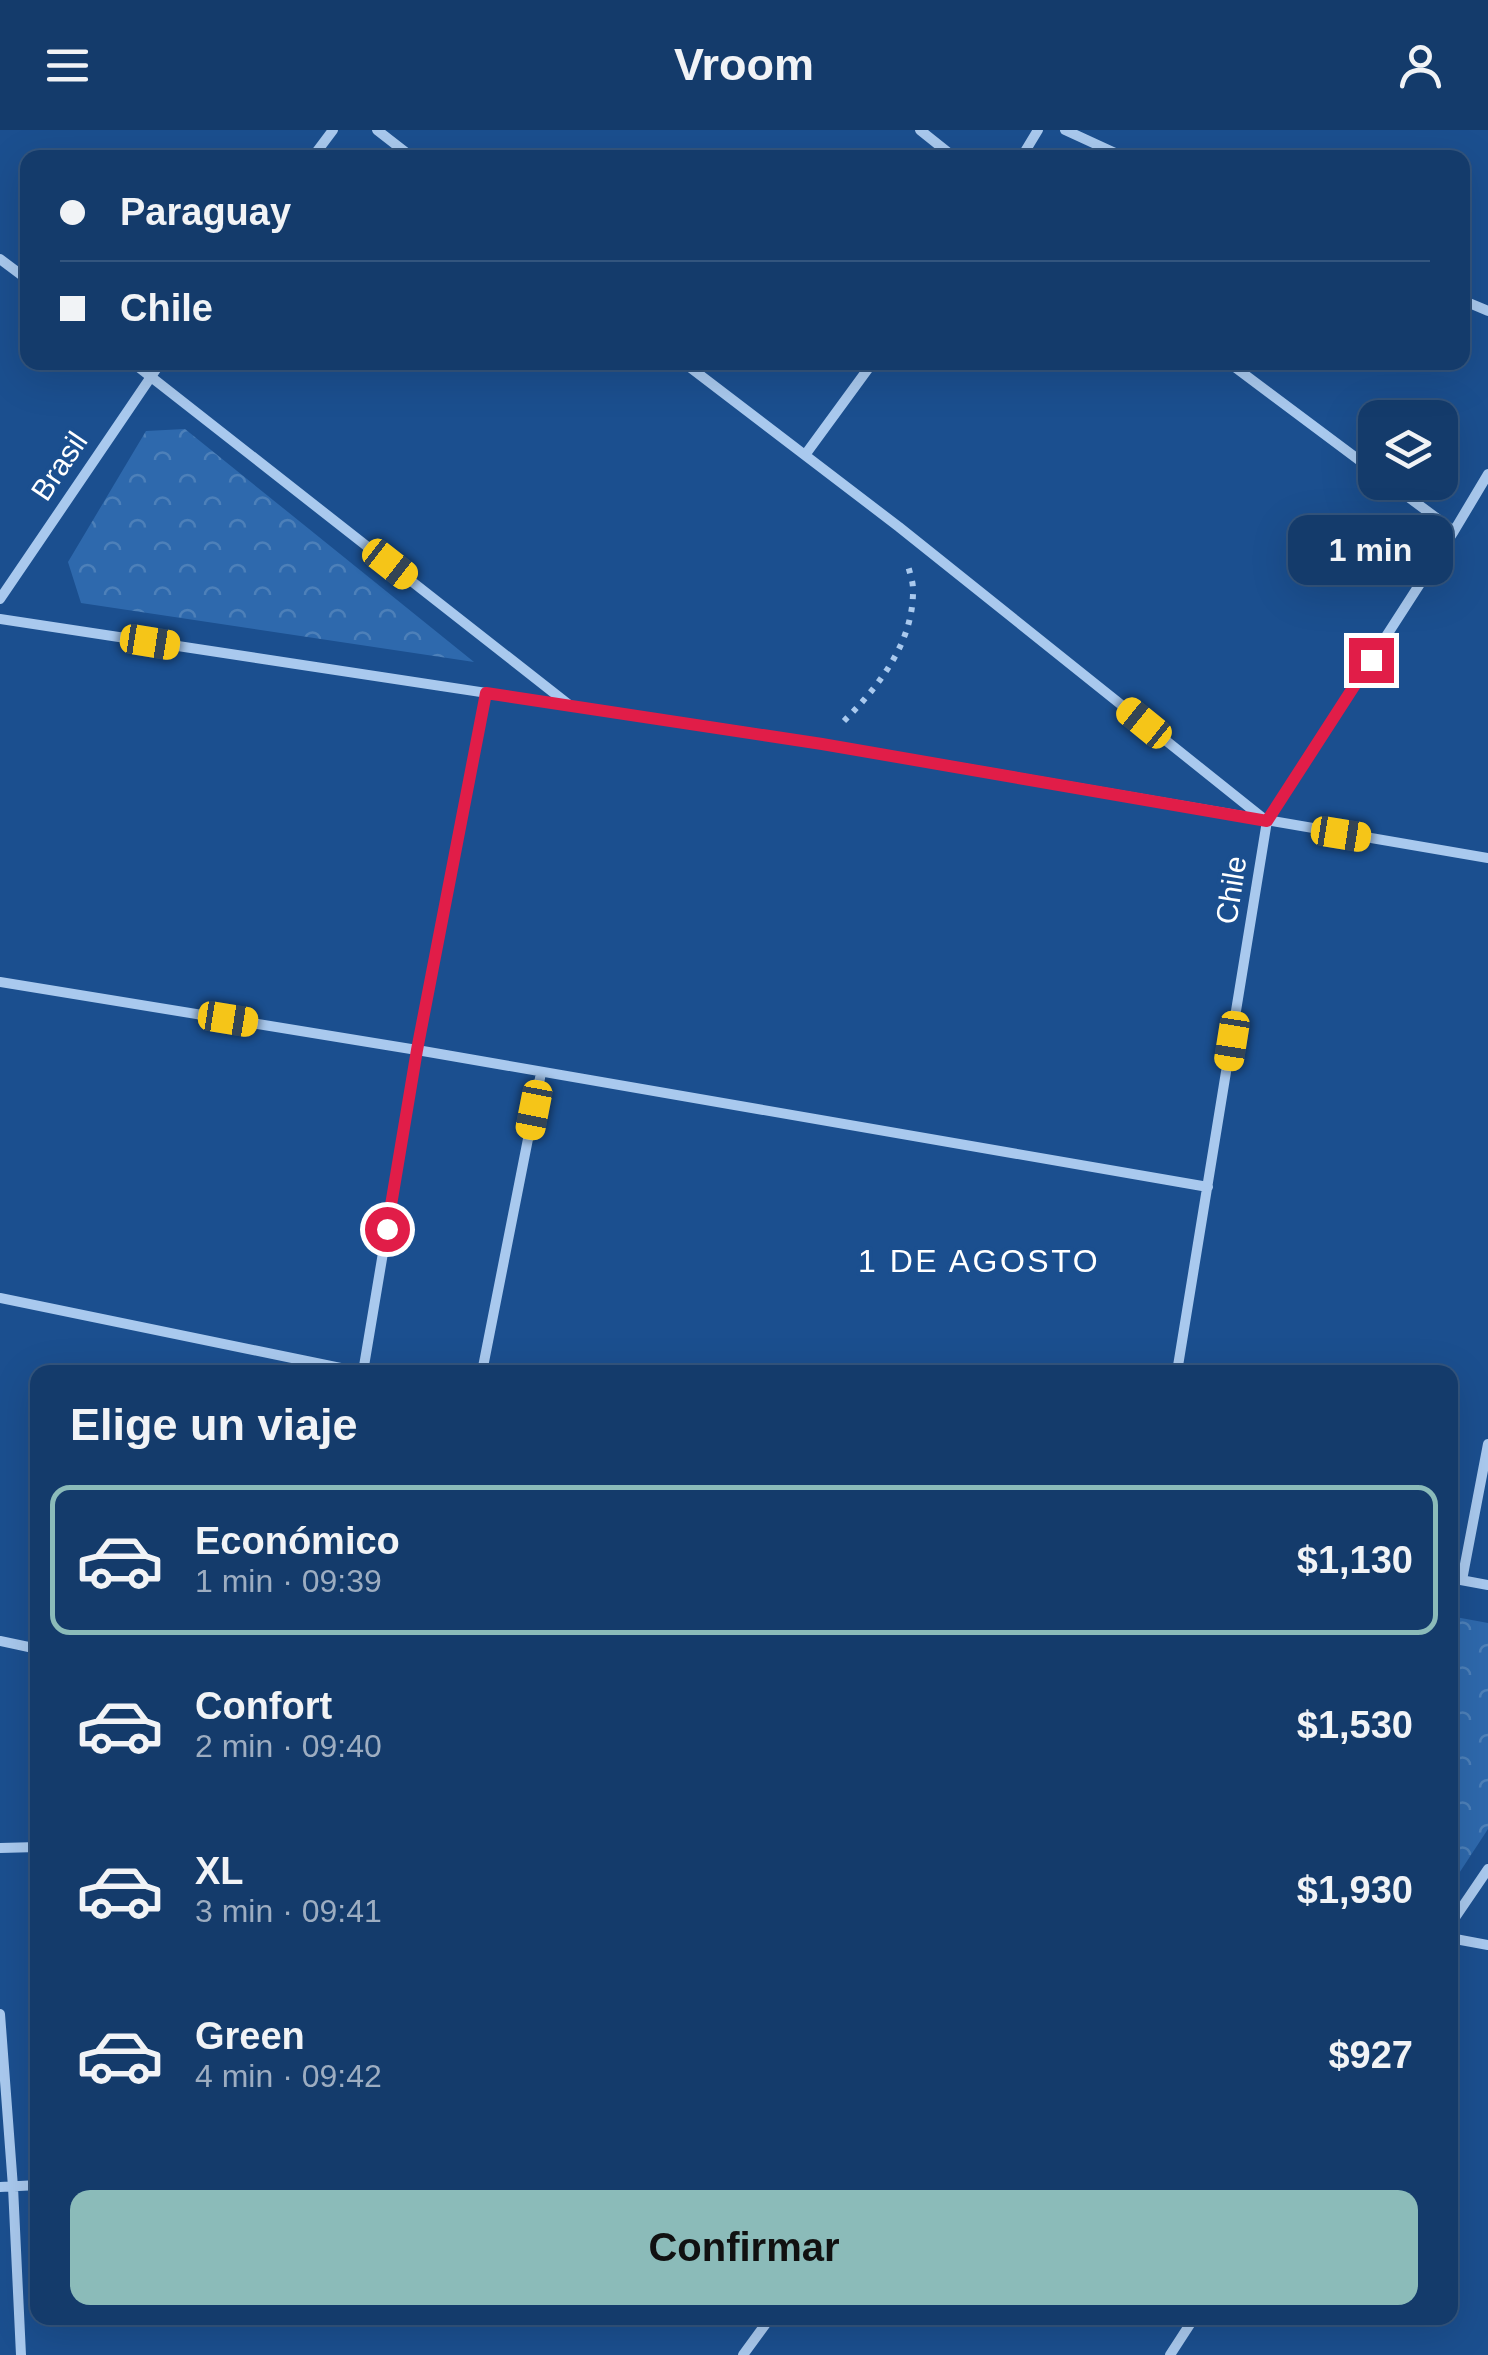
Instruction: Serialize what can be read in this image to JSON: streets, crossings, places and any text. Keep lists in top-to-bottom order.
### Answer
{
  "streets": {
    "street": ["Brasil", "Chile"]
  },
  "districts": ["1 DE AGOSTO"],
  "page": {
    "header": "Vroom",
    "banner": ["Paraguay", "Chile"],
    "bubble": "1 min",
    "heading": "Elige un viaje",
    "list": [
      {
        "name": "Económico",
        "note": "1 min · 09:39",
        "value": "$1,130"
      },
      {
        "name": "Confort",
        "note": "2 min · 09:40",
        "value": "$1,530"
      },
      {
        "name": "XL",
        "note": "3 min · 09:41",
        "value": "$1,930"
      },
      {
        "name": "Green",
        "note": "4 min · 09:42",
        "value": "$927"
      }
    ],
    "buttons": "Confirmar"
  }
}
